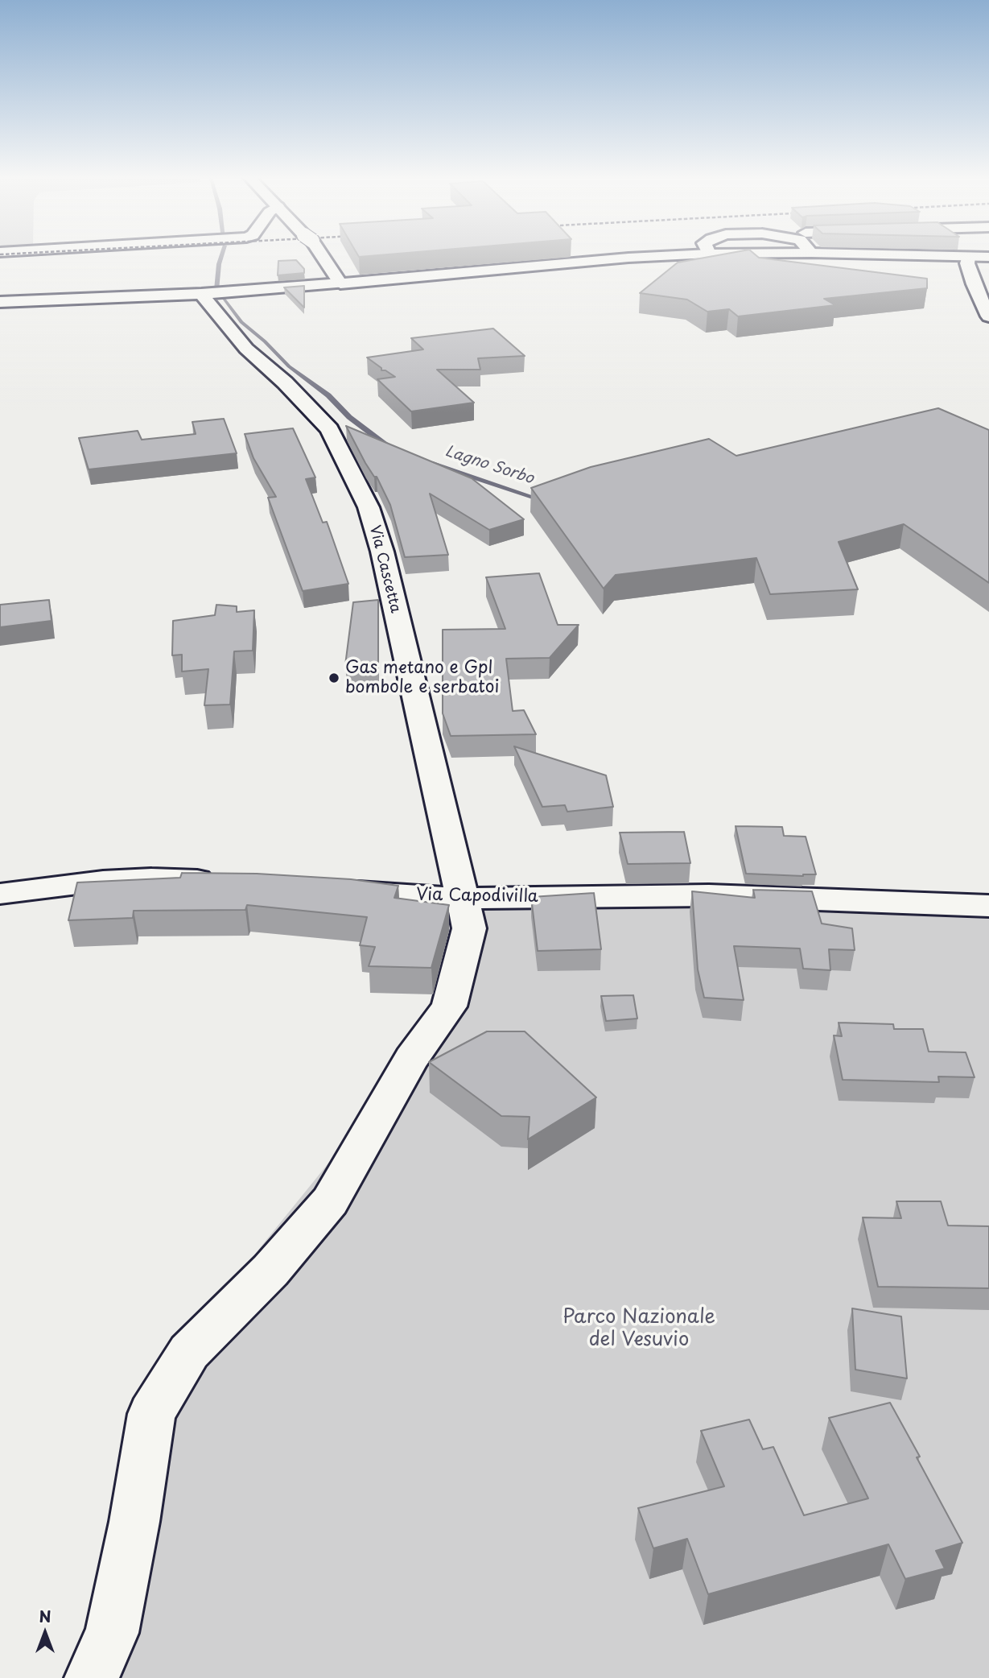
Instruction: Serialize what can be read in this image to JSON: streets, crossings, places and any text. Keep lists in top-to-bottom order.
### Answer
{
  "streets": {
    "street": ["Via Cascetta", "Via Capodivilla"]
  },
  "crossings": [
    ["Via Cascetta", "Via Capodivilla"]
  ],
  "water": ["Lagno Sorbo"],
  "parks": ["Parco Nazionale del Vesuvio"],
  "places": ["Gas metano e Gpl bombole e serbatoi"],
  "north": "top"
}
